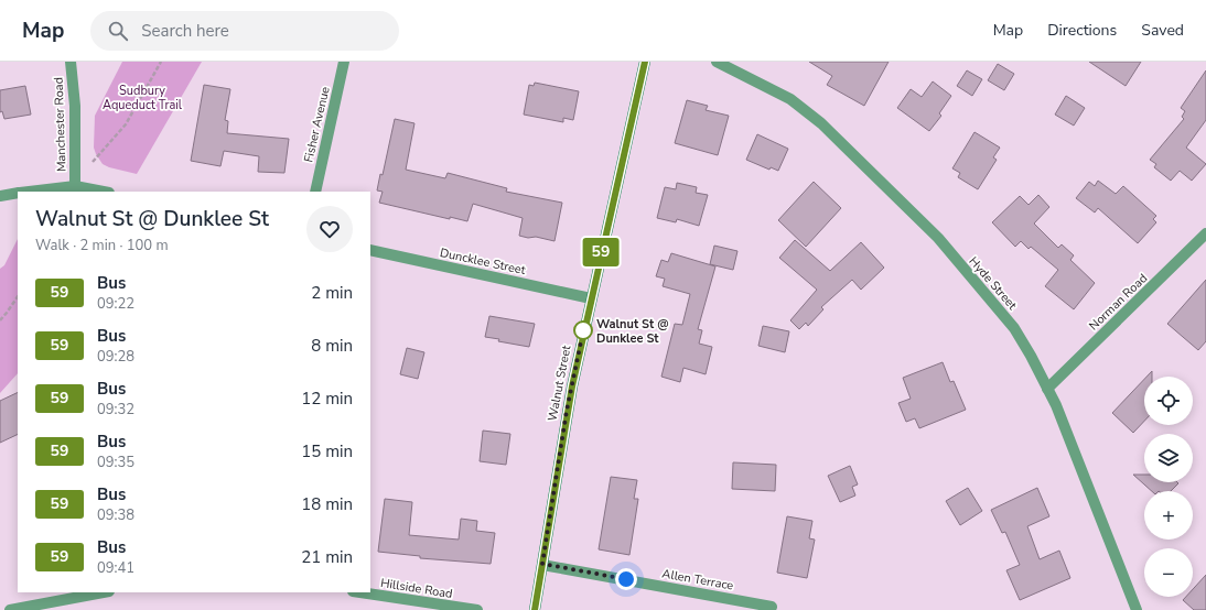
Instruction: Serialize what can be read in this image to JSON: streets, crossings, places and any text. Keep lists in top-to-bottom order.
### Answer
{
  "streets": {
    "main road": ["Walnut Street"],
    "street": [
      "Manchester Road",
      "Fisher Avenue",
      "Duncklee Street",
      "Hyde Street",
      "Norman Road",
      "Allen Terrace",
      "Hillside Road"
    ]
  },
  "crossings": [
    ["Duncklee Street", "Walnut Street"],
    ["Hyde Street", "Norman Road"],
    ["Walnut Street", "Allen Terrace"]
  ],
  "parks": ["Sudbury Aqueduct Trail"],
  "places": ["Walnut St @ Dunklee St"],
  "lines": ["bus line 59"],
  "page": {
    "header": "Map",
    "search": "Search here",
    "nav": ["Map", "Directions", "Saved"],
    "on_map": "59",
    "heading": ["Walnut St @ Dunklee St", "Walk · 2 min · 100 m"],
    "list": [
      {
        "mark": "59",
        "name": "Bus",
        "note": "09:22",
        "value": "2 min"
      },
      {
        "mark": "59",
        "name": "Bus",
        "note": "09:28",
        "value": "8 min"
      },
      {
        "mark": "59",
        "name": "Bus",
        "note": "09:32",
        "value": "12 min"
      },
      {
        "mark": "59",
        "name": "Bus",
        "note": "09:35",
        "value": "15 min"
      },
      {
        "mark": "59",
        "name": "Bus",
        "note": "09:38",
        "value": "18 min"
      },
      {
        "mark": "59",
        "name": "Bus",
        "note": "09:41",
        "value": "21 min"
      }
    ],
    "map_buttons": ["+", "−"]
  }
}
